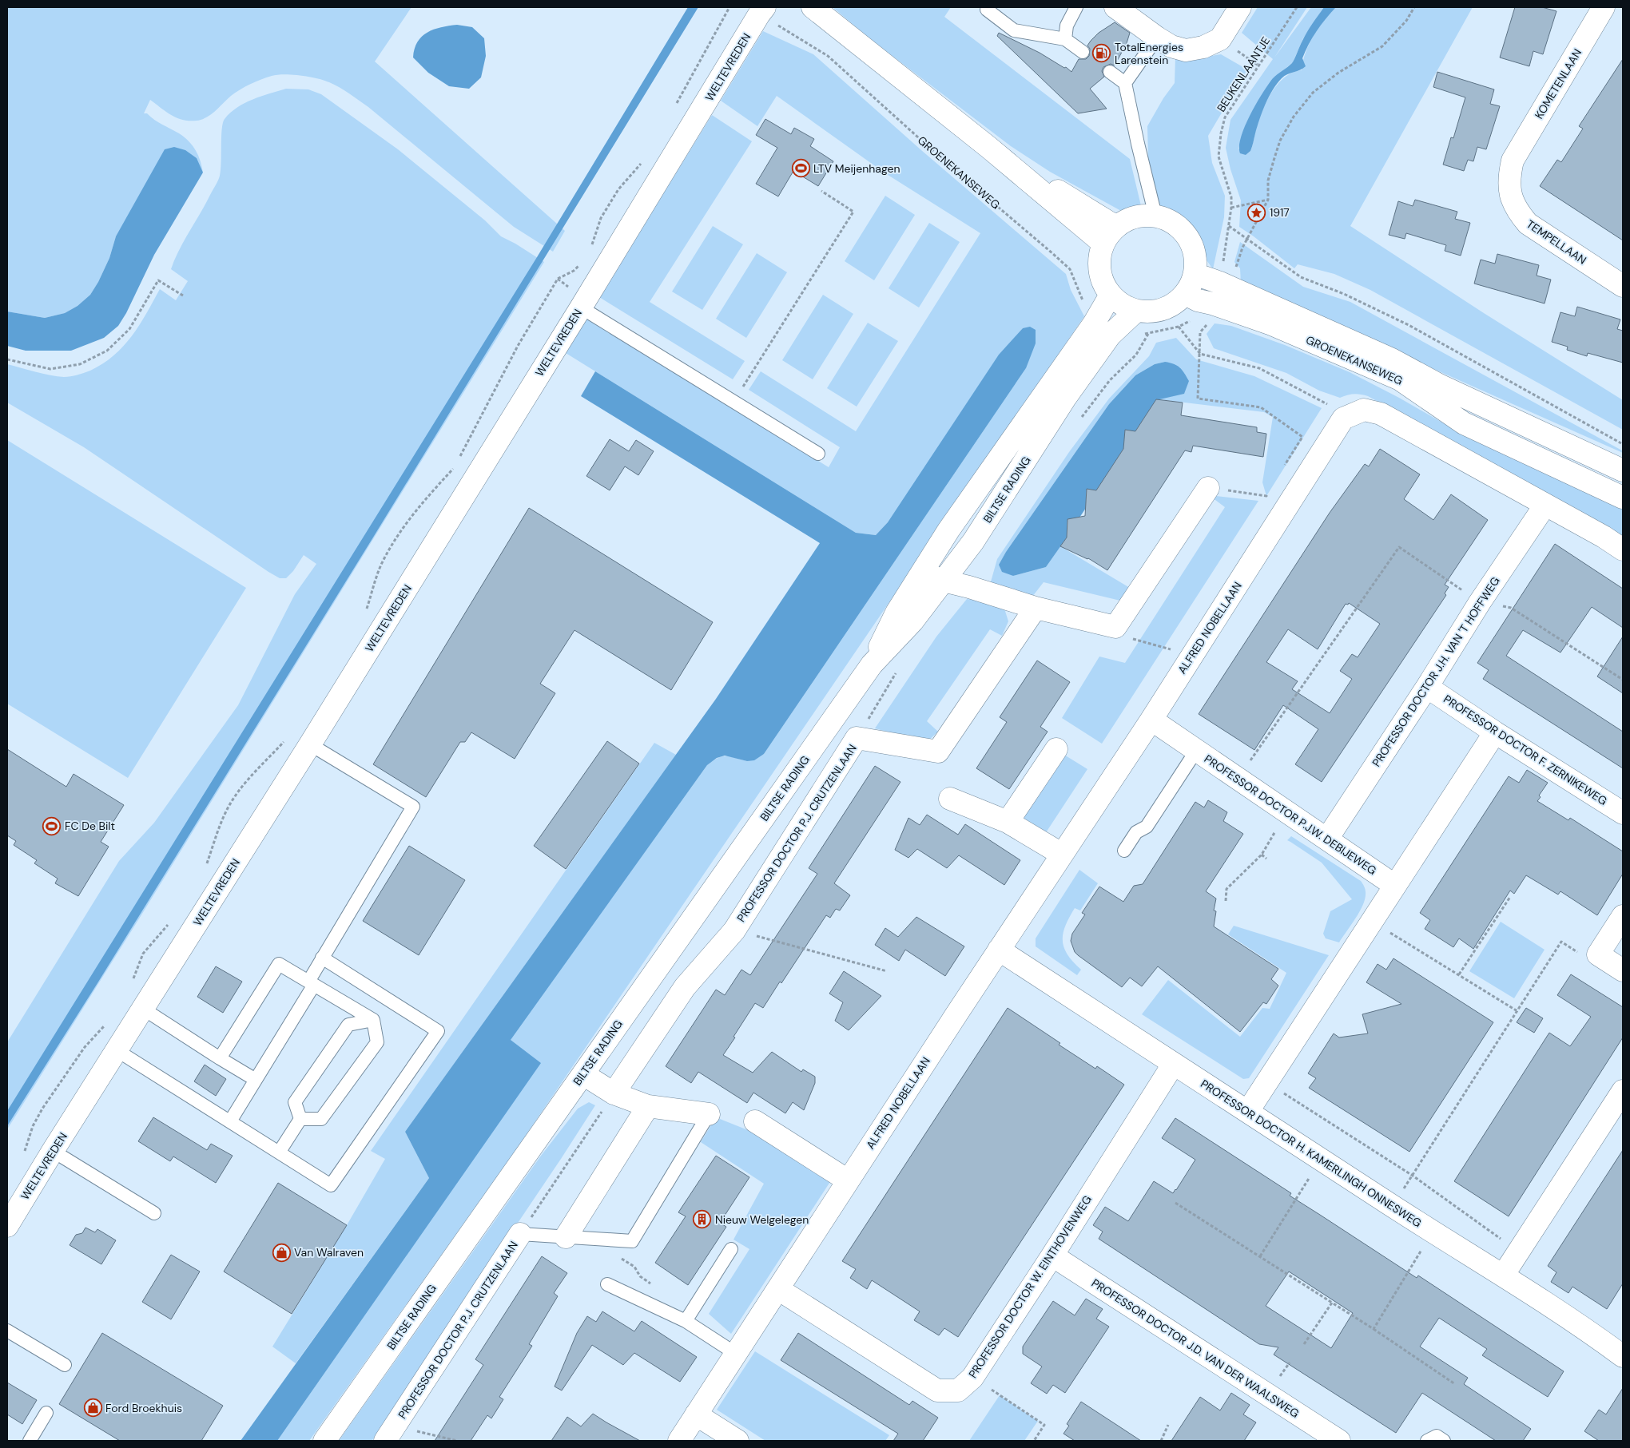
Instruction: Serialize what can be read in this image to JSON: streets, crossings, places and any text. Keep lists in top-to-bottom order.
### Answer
{
  "streets": {
    "street": [
      "WELTEVREDEN",
      "KOMETENLAAN",
      "GROENEKANSEWEG",
      "TEMPELLAAN",
      "BILTSE RADING",
      "ALFRED NOBELLAAN",
      "PROFESSOR DOCTOR J.H. VAN 'T HOFFWEG",
      "PROFESSOR DOCTOR F. ZERNIKEWEG",
      "PROFESSOR DOCTOR P.J.W. DEBIJEWEG",
      "PROFESSOR DOCTOR P.J. CRUTZENLAAN",
      "PROFESSOR DOCTOR H. KAMERLINGH ONNESWEG",
      "PROFESSOR DOCTOR W. EINTHOVENWEG",
      "PROFESSOR DOCTOR J.D. VAN DER WAALSWEG"
    ],
    "path": ["BEUKENLAANTJE"]
  },
  "crossings": [
    ["WELTEVREDEN", "GROENEKANSEWEG"],
    ["KOMETENLAAN", "TEMPELLAAN"],
    ["GROENEKANSEWEG", "BILTSE RADING"],
    ["BILTSE RADING", "PROFESSOR DOCTOR P.J. CRUTZENLAAN"],
    ["ALFRED NOBELLAAN", "PROFESSOR DOCTOR P.J.W. DEBIJEWEG"],
    ["ALFRED NOBELLAAN", "PROFESSOR DOCTOR H. KAMERLINGH ONNESWEG"],
    ["ALFRED NOBELLAAN", "PROFESSOR DOCTOR W. EINTHOVENWEG"],
    ["PROFESSOR DOCTOR J.H. VAN 'T HOFFWEG", "PROFESSOR DOCTOR F. ZERNIKEWEG"],
    ["PROFESSOR DOCTOR J.H. VAN 'T HOFFWEG", "PROFESSOR DOCTOR P.J.W. DEBIJEWEG"],
    ["PROFESSOR DOCTOR H. KAMERLINGH ONNESWEG", "PROFESSOR DOCTOR W. EINTHOVENWEG"],
    ["PROFESSOR DOCTOR W. EINTHOVENWEG", "PROFESSOR DOCTOR J.D. VAN DER WAALSWEG"]
  ],
  "places": {
    "fuel station": ["TotalEnergies Larenstein"],
    "sports": ["LTV Meijenhagen", "FC De Bilt"],
    "place": ["1917"],
    "building": ["Nieuw Welgelegen"],
    "shop": ["Van Walraven", "Ford Broekhuis"]
  }
}
